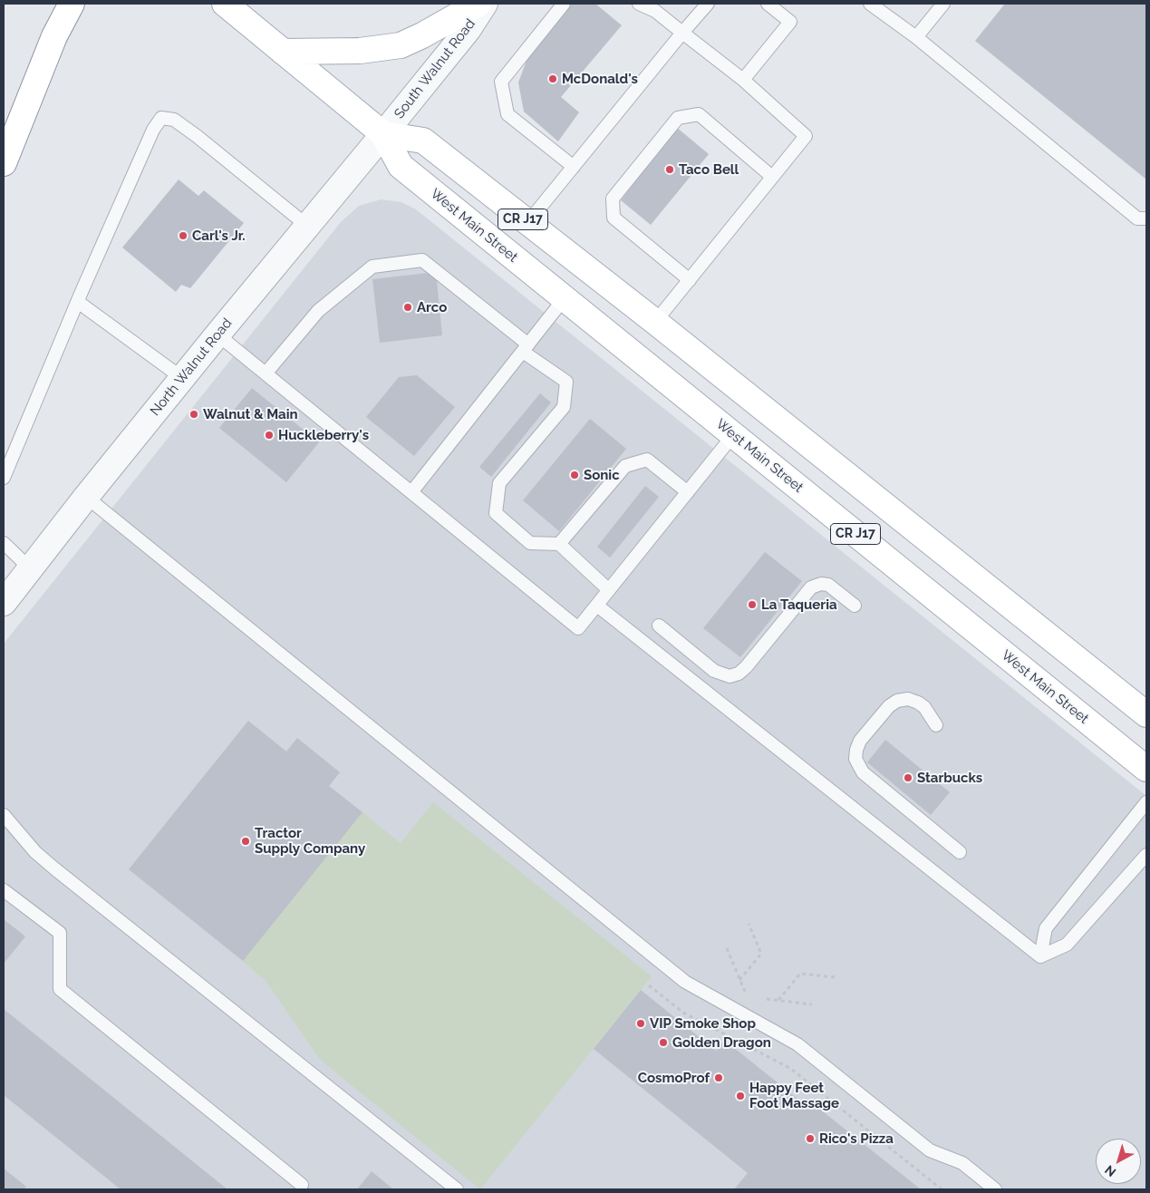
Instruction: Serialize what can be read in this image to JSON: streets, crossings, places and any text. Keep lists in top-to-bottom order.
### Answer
{
  "streets": {
    "main road": ["CR J17", "West Main Street"],
    "street": ["South Walnut Road", "North Walnut Road"]
  },
  "crossings": [
    ["South Walnut Road", "CR J17"],
    ["South Walnut Road", "West Main Street"],
    ["South Walnut Road", "North Walnut Road"],
    ["CR J17", "West Main Street"],
    ["CR J17", "North Walnut Road"],
    ["West Main Street", "North Walnut Road"]
  ],
  "places": [
    "McDonald's",
    "Taco Bell",
    "Carl's Jr.",
    "Arco",
    "Walnut & Main",
    "Huckleberry's",
    "Sonic",
    "La Taqueria",
    "Starbucks",
    "Tractor Supply Company",
    "VIP Smoke Shop",
    "Golden Dragon",
    "CosmoProf",
    "Happy Feet Foot Massage",
    "Rico's Pizza"
  ],
  "north": "bottom left"
}
